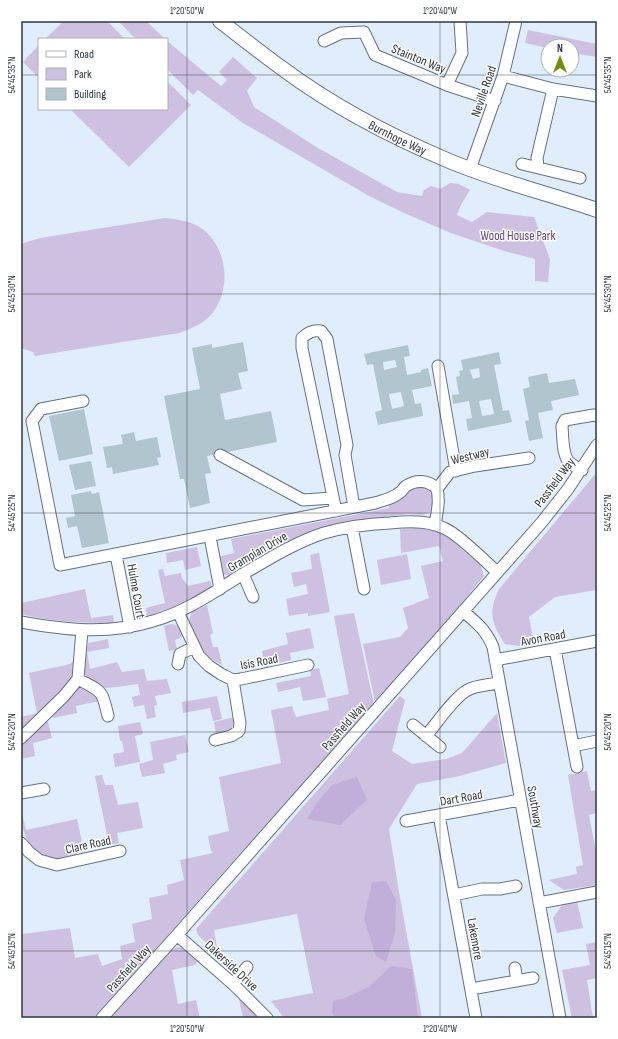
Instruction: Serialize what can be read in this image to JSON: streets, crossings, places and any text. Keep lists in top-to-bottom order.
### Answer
{
  "streets": {
    "main road": ["Burnhope Way"],
    "street": [
      "Stainton Way",
      "Neville Road",
      "Westway",
      "Passfield Way",
      "Grampian Drive",
      "Hulme Court",
      "Avon Road",
      "Isis Road",
      "Dart Road",
      "Southway",
      "Clare Road",
      "Lakemore",
      "Oakerside Drive"
    ]
  },
  "crossings": [
    ["Stainton Way", "Neville Road"],
    ["Neville Road", "Burnhope Way"],
    ["Passfield Way", "Grampian Drive"],
    ["Passfield Way", "Southway"],
    ["Passfield Way", "Oakerside Drive"],
    ["Grampian Drive", "Hulme Court"],
    ["Grampian Drive", "Isis Road"],
    ["Avon Road", "Southway"],
    ["Dart Road", "Southway"],
    ["Dart Road", "Lakemore"]
  ],
  "parks": ["Wood House Park"],
  "legend": ["Road", "Park", "Building"],
  "north": "top",
  "coordinates": [
    "1°20'50\"W",
    "1°20'40\"W",
    "54°45'35\"N",
    "54°45'30\"N",
    "54°45'25\"N",
    "54°45'20\"N",
    "54°45'15\"N"
  ]
}
